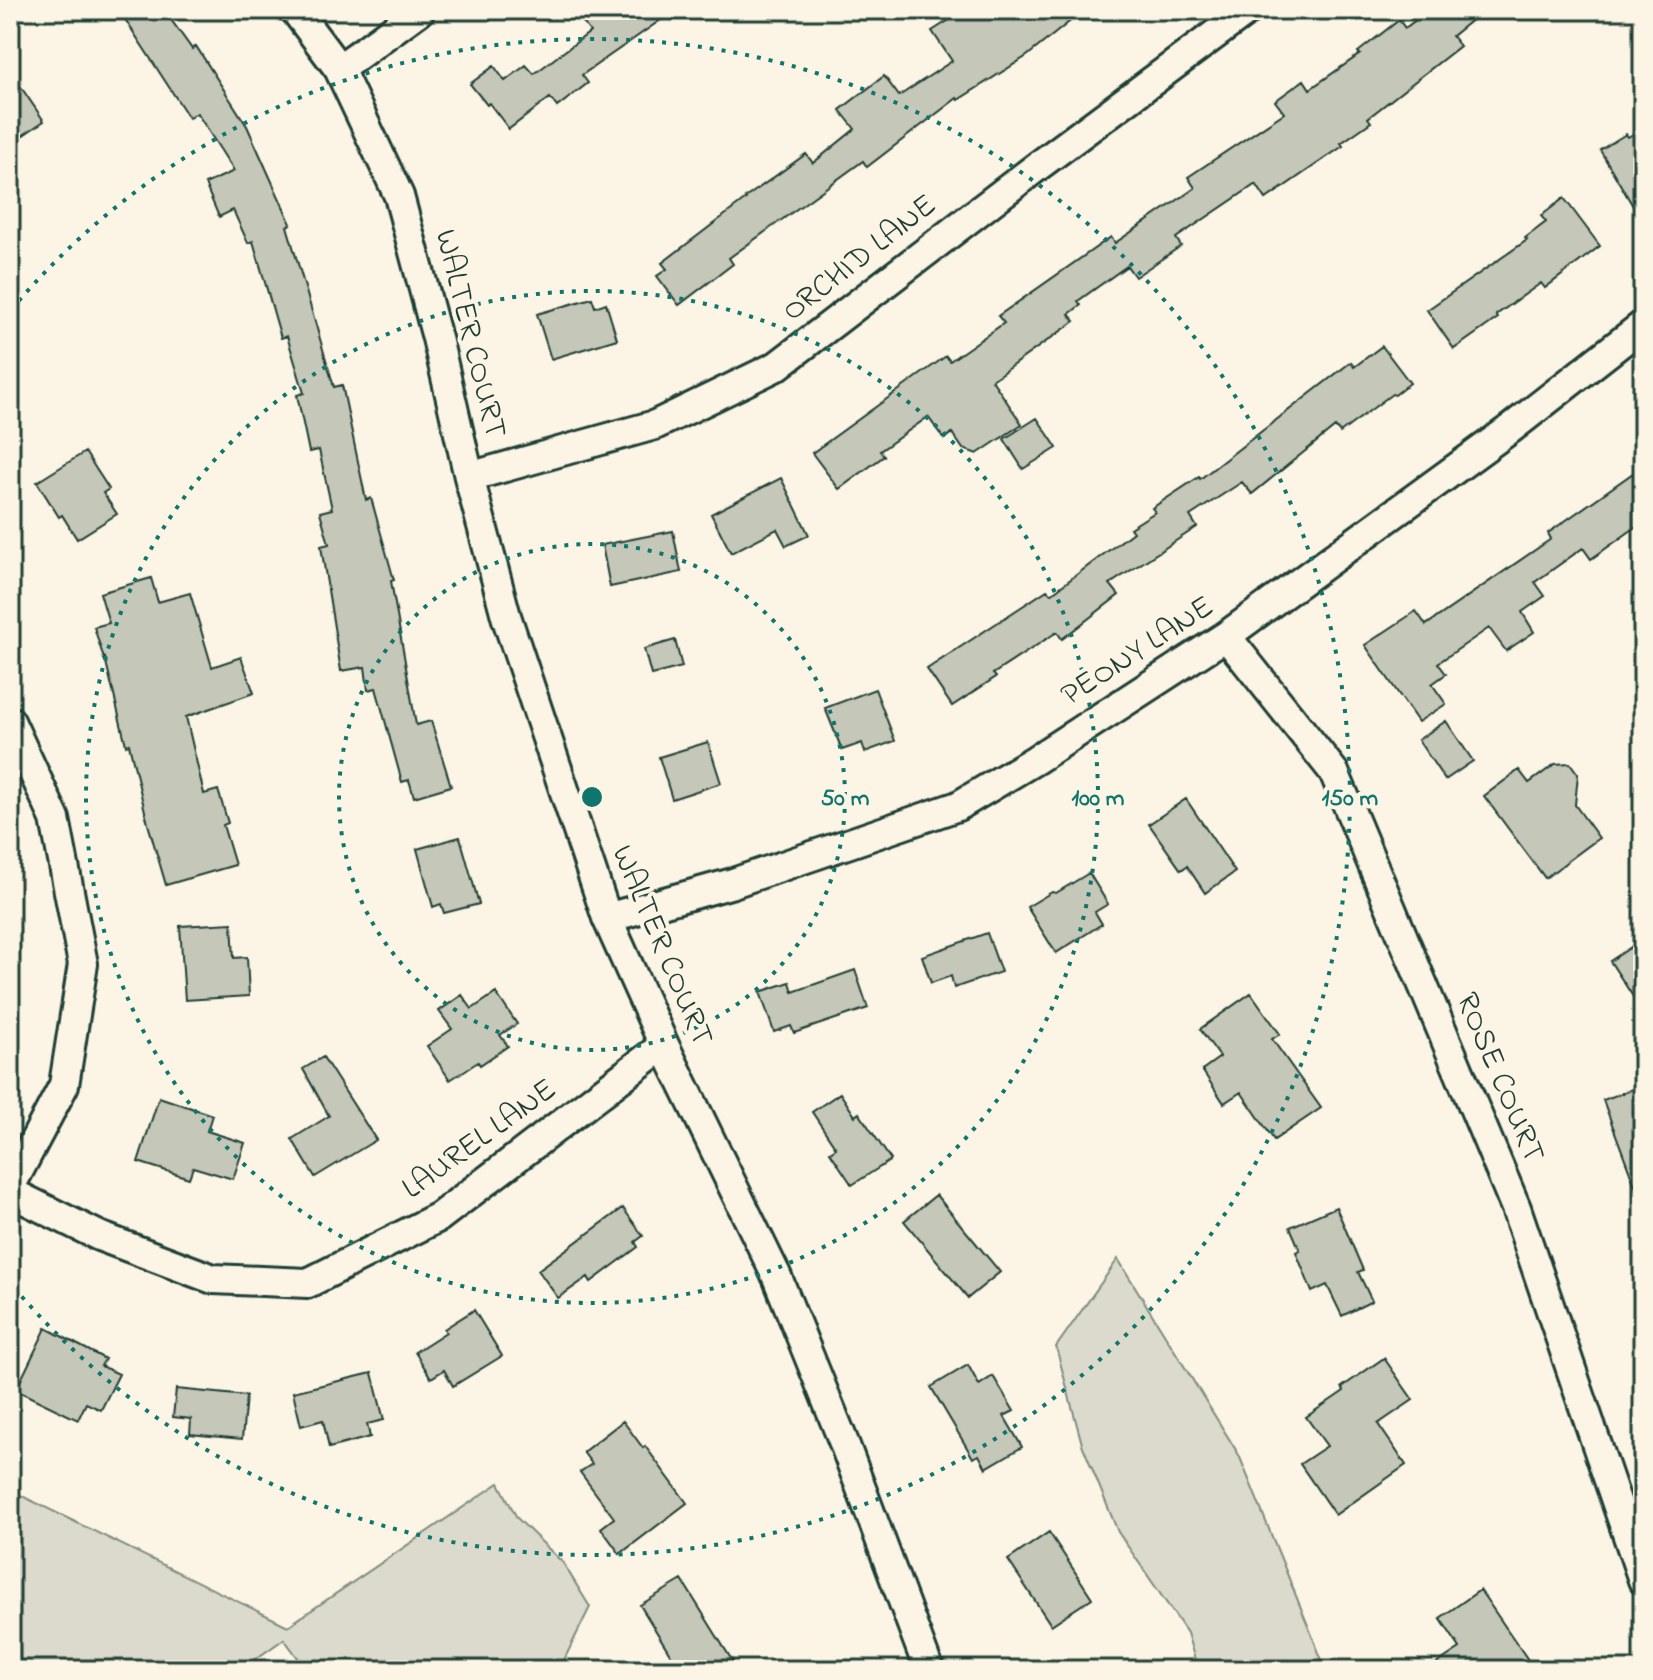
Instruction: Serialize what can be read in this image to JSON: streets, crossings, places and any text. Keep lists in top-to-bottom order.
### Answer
{
  "streets": {
    "street": [
      "ORCHID LANE",
      "WALTER COURT",
      "PEONY LANE",
      "ROSE COURT",
      "LAUREL LANE"
    ]
  },
  "crossings": [
    ["ORCHID LANE", "WALTER COURT"],
    ["WALTER COURT", "PEONY LANE"],
    ["WALTER COURT", "LAUREL LANE"],
    ["PEONY LANE", "ROSE COURT"]
  ],
  "rings": ["50 m", "100 m", "150 m"]
}
